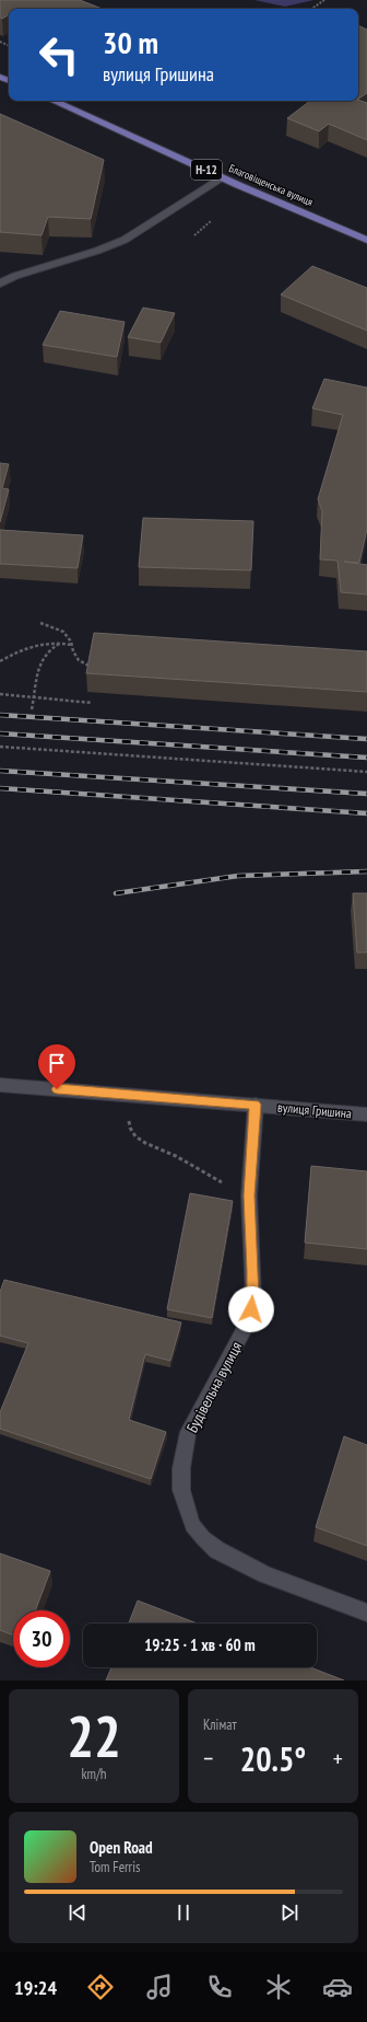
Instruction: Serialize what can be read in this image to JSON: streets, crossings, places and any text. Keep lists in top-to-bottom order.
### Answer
{
  "streets": {
    "main road": ["Н-12", "Благовіщенська вулиця"],
    "street": ["вулиця Гришина", "Будівельна вулиця"]
  },
  "crossings": [
    ["вулиця Гришина", "Будівельна вулиця"]
  ],
  "page": {
    "turn": ["30 m", "вулиця Гришина"],
    "limit": "30",
    "trip": "19:25 · 1 хв · 60 m",
    "tile": [
      ["22", "km/h"],
      "Клімат"
    ],
    "heat": ["−", "20.5°", "+"],
    "song": ["Open Road", "Tom Ferris"],
    "tabs": "19:24"
  }
}
